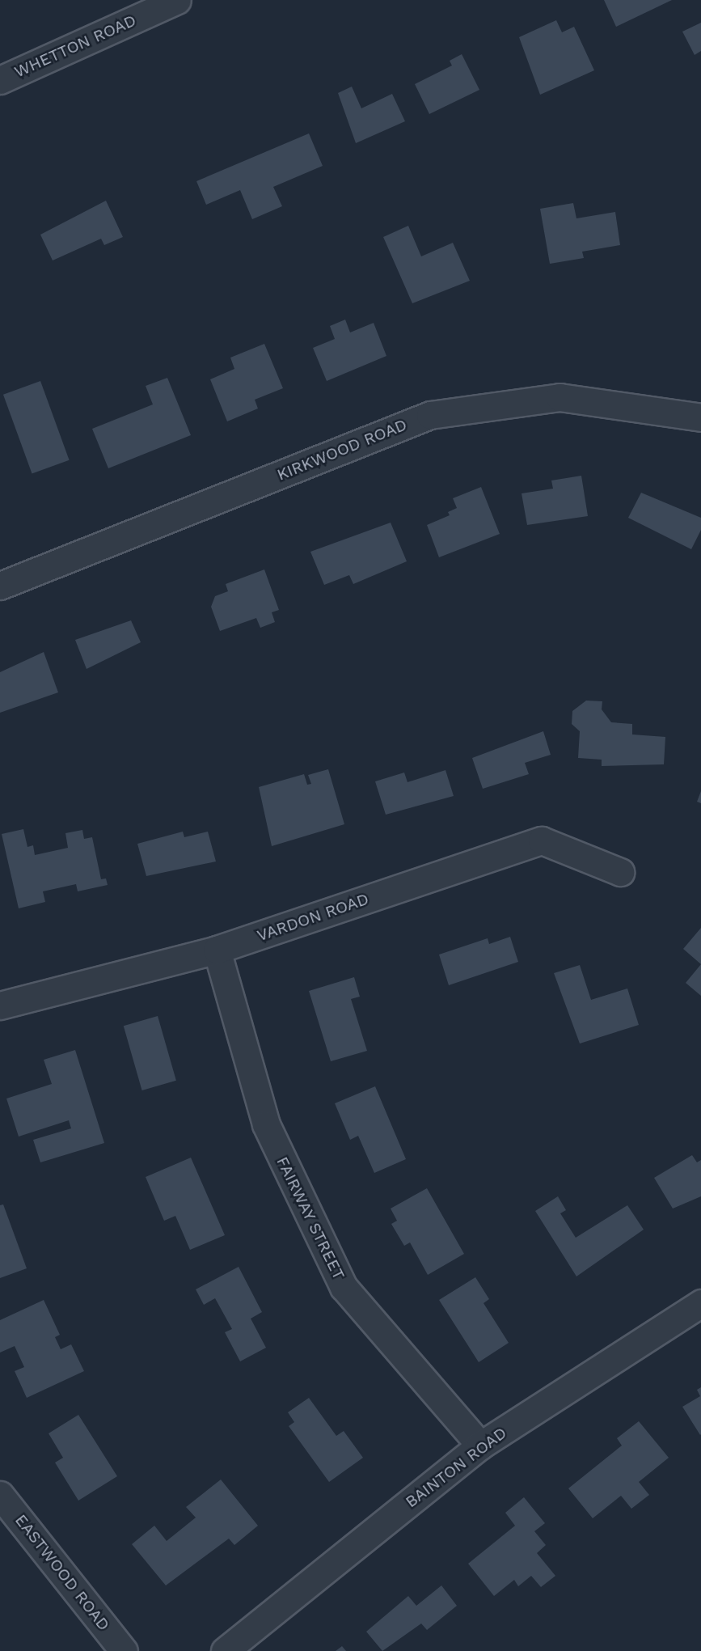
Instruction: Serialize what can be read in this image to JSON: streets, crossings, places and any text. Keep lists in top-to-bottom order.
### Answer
{
  "streets": {
    "street": [
      "WHETTON ROAD",
      "KIRKWOOD ROAD",
      "VARDON ROAD",
      "FAIRWAY STREET",
      "BAINTON ROAD",
      "EASTWOOD ROAD"
    ]
  },
  "crossings": [
    ["VARDON ROAD", "FAIRWAY STREET"],
    ["FAIRWAY STREET", "BAINTON ROAD"]
  ]
}
